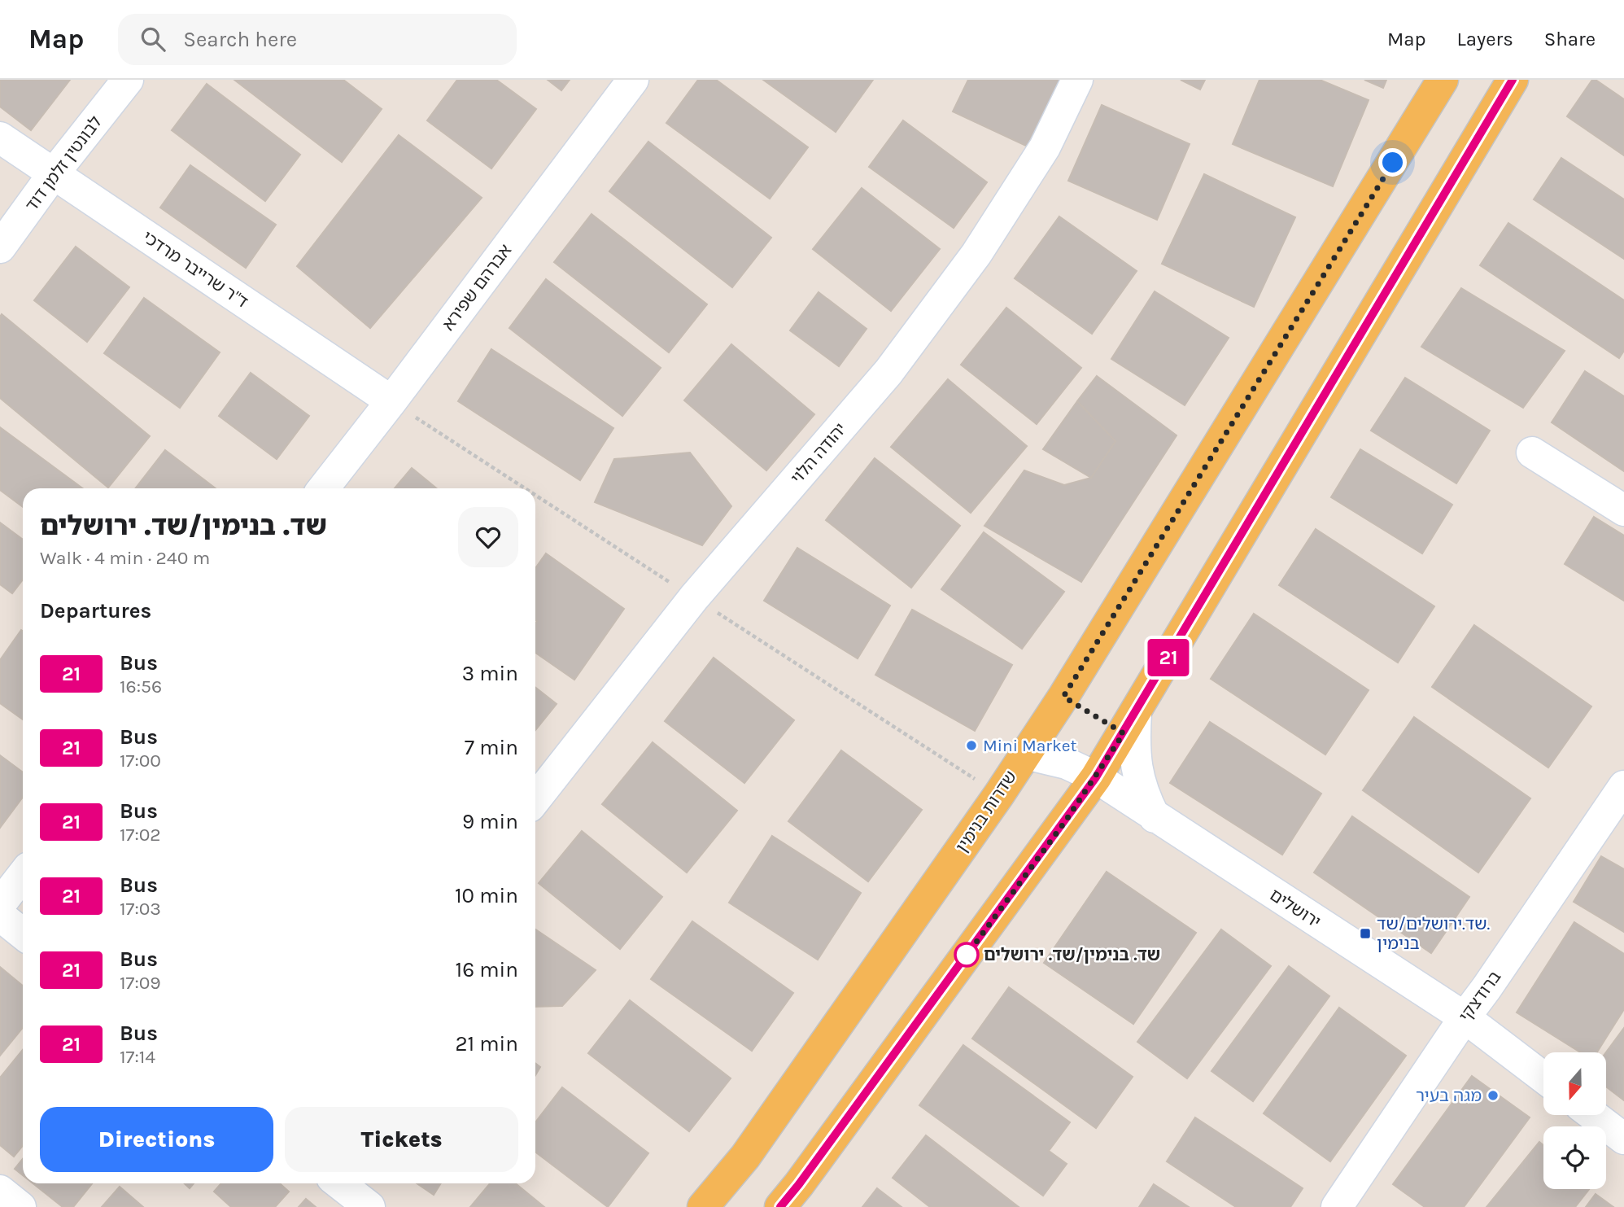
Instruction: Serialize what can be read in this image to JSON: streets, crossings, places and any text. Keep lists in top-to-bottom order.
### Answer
{
  "streets": {
    "main road": ["שדרות בנימין"],
    "street": [
      "לבונטין זלמן דוד",
      "ד\"ר שרייבר מרדכי",
      "אברהם שפירא",
      "יהודה הלוי",
      "ירושלים",
      "ברודצקי"
    ]
  },
  "crossings": [
    ["לבונטין זלמן דוד", "ד\"ר שרייבר מרדכי"],
    ["ד\"ר שרייבר מרדכי", "אברהם שפירא"],
    ["שדרות בנימין", "ירושלים"],
    ["ירושלים", "ברודצקי"]
  ],
  "places": {
    "other": ["Mini Market", "שד. בנימין/שד. ירושלים", "מגה בעיר"],
    "transit": ["שד.ירושלים/שד. בנימין"]
  },
  "lines": ["bus line 21"],
  "north": "bottom",
  "page": {
    "header": "Map",
    "search": "Search here",
    "nav": ["Map", "Layers", "Share"],
    "on_map": "21",
    "heading": [
      ["שד. בנימין/שד. ירושלים", "Walk · 4 min · 240 m"],
      "Departures"
    ],
    "list": [
      {
        "mark": "21",
        "name": "Bus",
        "note": "16:56",
        "value": "3 min"
      },
      {
        "mark": "21",
        "name": "Bus",
        "note": "17:00",
        "value": "7 min"
      },
      {
        "mark": "21",
        "name": "Bus",
        "note": "17:02",
        "value": "9 min"
      },
      {
        "mark": "21",
        "name": "Bus",
        "note": "17:03",
        "value": "10 min"
      },
      {
        "mark": "21",
        "name": "Bus",
        "note": "17:09",
        "value": "16 min"
      },
      {
        "mark": "21",
        "name": "Bus",
        "note": "17:14",
        "value": "21 min"
      }
    ],
    "buttons": ["Directions", "Tickets"]
  }
}
